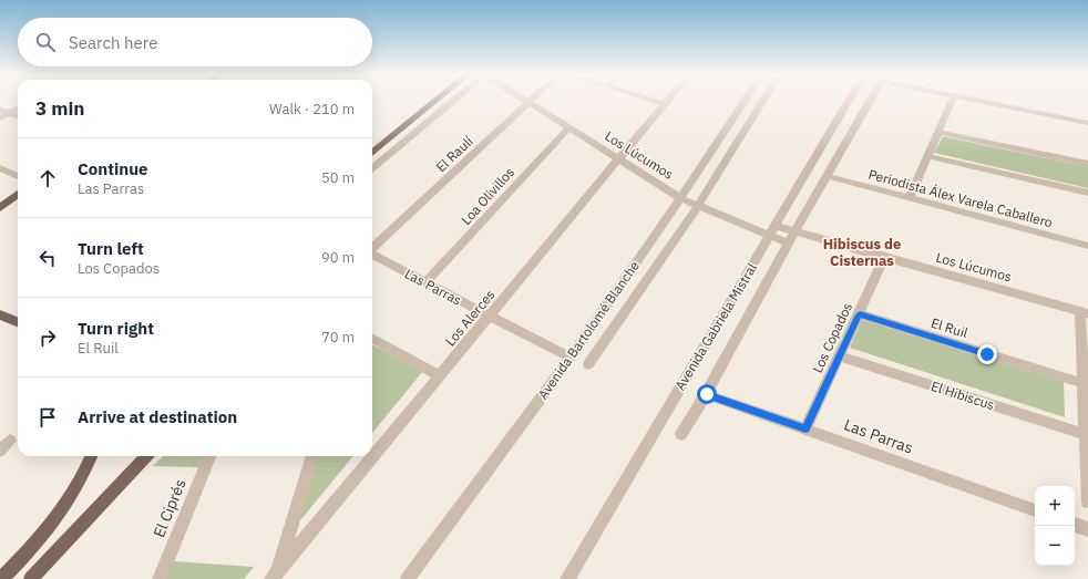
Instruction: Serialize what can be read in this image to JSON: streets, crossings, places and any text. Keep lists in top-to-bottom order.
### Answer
{
  "streets": {
    "street": [
      "El Raulí",
      "Los Lúcumos",
      "Loa Olivillos",
      "Periodista Álex Varela Caballero",
      "Las Parras",
      "Los Alerces",
      "Avenida Gabriela Mistral",
      "El Ruil",
      "Avenida Bartolomé Blanche",
      "Los Copados",
      "El Hibiscus",
      "El Ciprés"
    ]
  },
  "crossings": [
    ["El Raulí", "Los Lúcumos"],
    ["Los Lúcumos", "Loa Olivillos"],
    ["Los Lúcumos", "Los Alerces"],
    ["Los Lúcumos", "Avenida Gabriela Mistral"],
    ["Los Lúcumos", "Avenida Bartolomé Blanche"],
    ["Los Lúcumos", "Los Copados"],
    ["Loa Olivillos", "Las Parras"],
    ["Periodista Álex Varela Caballero", "Avenida Gabriela Mistral"],
    ["Las Parras", "Los Alerces"],
    ["Las Parras", "Avenida Gabriela Mistral"],
    ["Las Parras", "Avenida Bartolomé Blanche"],
    ["Las Parras", "Los Copados"],
    ["El Ruil", "Los Copados"],
    ["Los Copados", "El Hibiscus"]
  ],
  "districts": ["Hibiscus de Cisternas"],
  "page": {
    "search": "Search here",
    "heading": ["3 min", "Walk · 210 m"],
    "list": [
      ["Continue", "Las Parras", "50 m"],
      ["Turn left", "Los Copados", "90 m"],
      ["Turn right", "El Ruil", "70 m"],
      "Arrive at destination"
    ],
    "map_buttons": ["+", "−"]
  }
}
